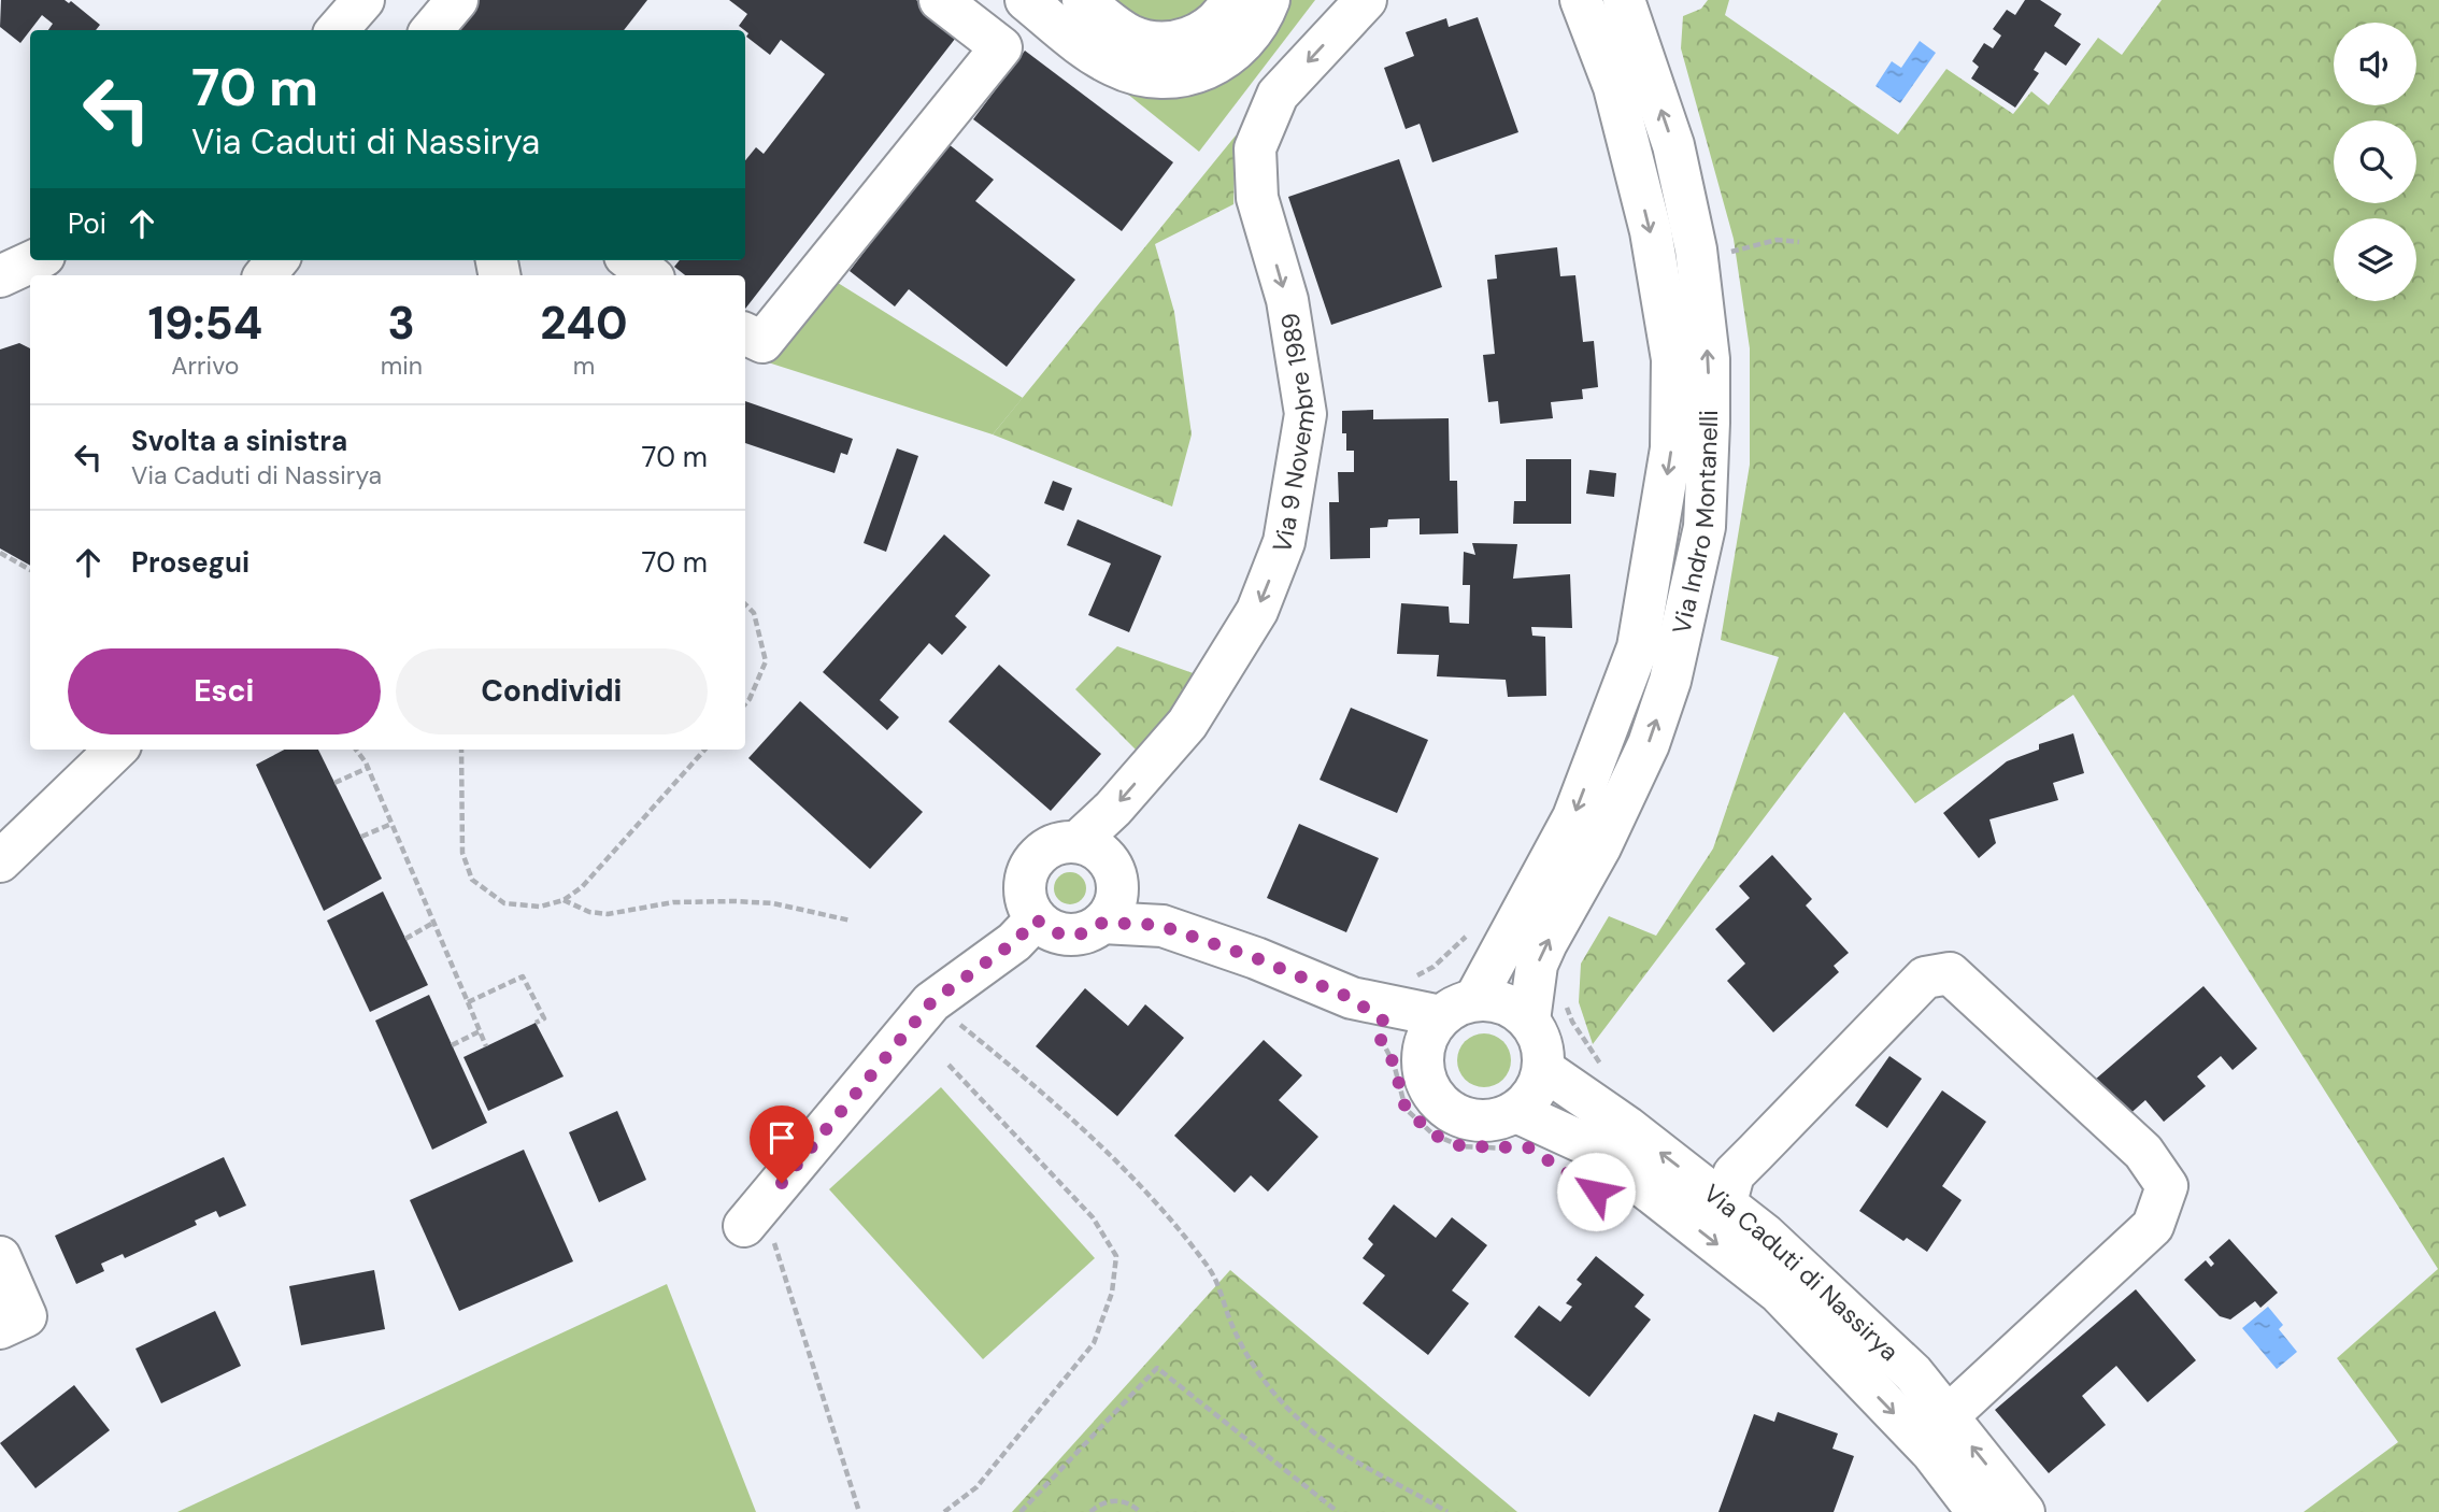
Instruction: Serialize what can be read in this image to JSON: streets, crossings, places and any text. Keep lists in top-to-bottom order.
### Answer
{
  "streets": {
    "street": ["Via 9 Novembre 1989", "Via Indro Montanelli", "Via Caduti di Nassirya"]
  },
  "crossings": [
    ["Via Indro Montanelli", "Via Caduti di Nassirya"]
  ],
  "one_way": ["Via 9 Novembre 1989"],
  "page": {
    "turn": ["70 m", "Via Caduti di Nassirya"],
    "then": "Poi",
    "eta": [
      "19:54",
      "Arrivo",
      "3",
      "min",
      "240",
      "m"
    ],
    "list": [
      {
        "name": "Svolta a sinistra",
        "note": "Via Caduti di Nassirya",
        "value": "70 m"
      },
      {
        "name": "Prosegui",
        "value": "70 m"
      }
    ],
    "buttons": ["Esci", "Condividi"]
  }
}
